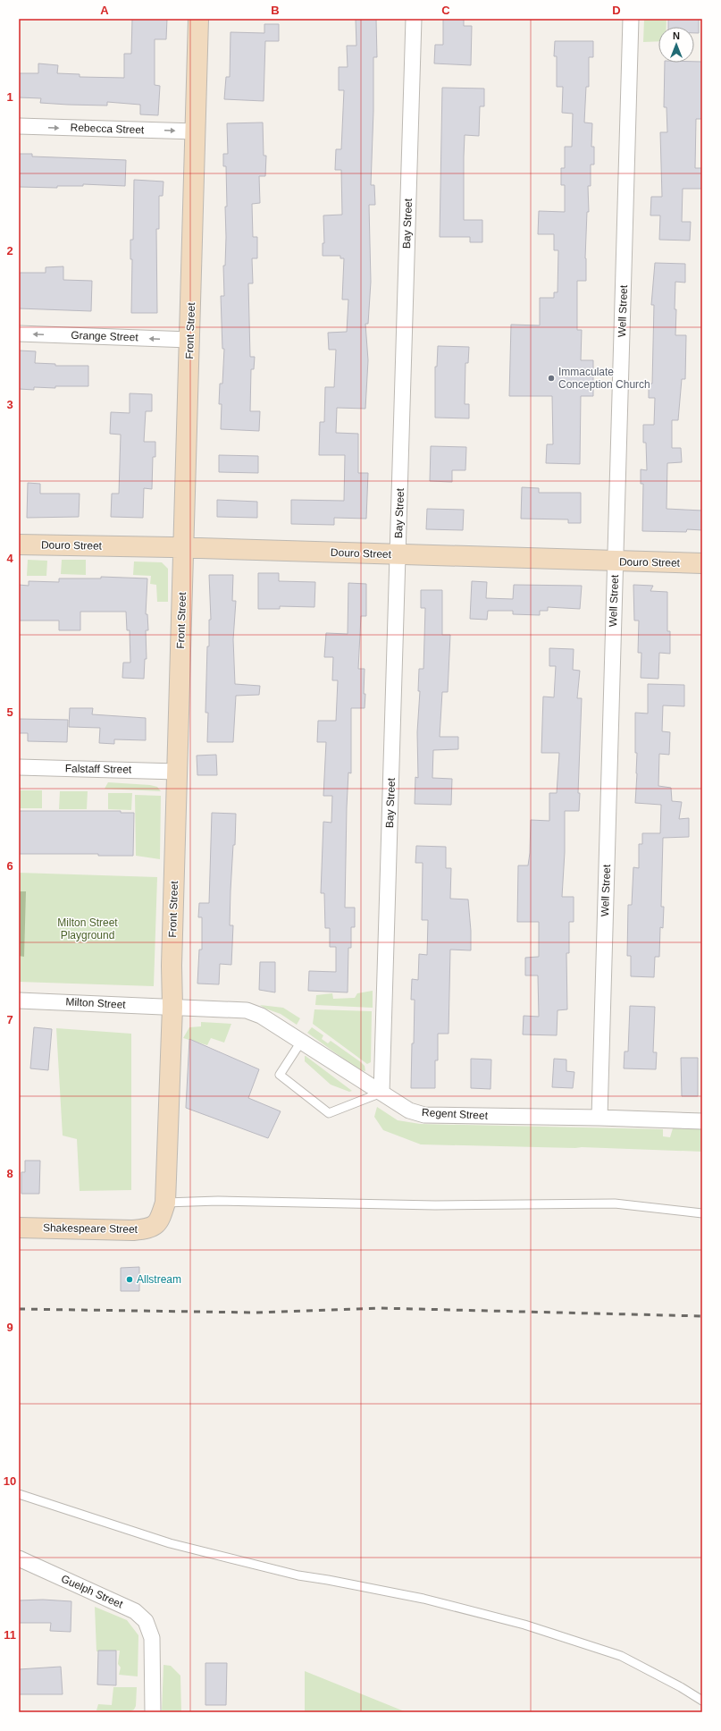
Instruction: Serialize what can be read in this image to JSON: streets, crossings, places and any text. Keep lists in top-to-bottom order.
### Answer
{
  "streets": {
    "street": [
      "Rebecca Street",
      "Bay Street",
      "Well Street",
      "Front Street",
      "Grange Street",
      "Douro Street",
      "Falstaff Street",
      "Milton Street",
      "Regent Street",
      "Shakespeare Street",
      "Guelph Street"
    ]
  },
  "crossings": [
    ["Rebecca Street", "Front Street"],
    ["Bay Street", "Douro Street"],
    ["Bay Street", "Regent Street"],
    ["Well Street", "Douro Street"],
    ["Well Street", "Regent Street"],
    ["Front Street", "Grange Street"],
    ["Front Street", "Douro Street"],
    ["Front Street", "Falstaff Street"],
    ["Front Street", "Milton Street"],
    ["Front Street", "Regent Street"],
    ["Front Street", "Shakespeare Street"],
    ["Milton Street", "Regent Street"]
  ],
  "one_way": ["Rebecca Street", "Grange Street"],
  "parks": ["Milton Street Playground"],
  "places": ["Immaculate Conception Church", "Allstream"],
  "north": "top",
  "grid": {
    "columns": [
      "A",
      "B",
      "C",
      "D"
    ],
    "rows": [
      "1",
      "2",
      "3",
      "4",
      "5",
      "6",
      "7",
      "8",
      "9",
      "10",
      "11"
    ]
  }
}
